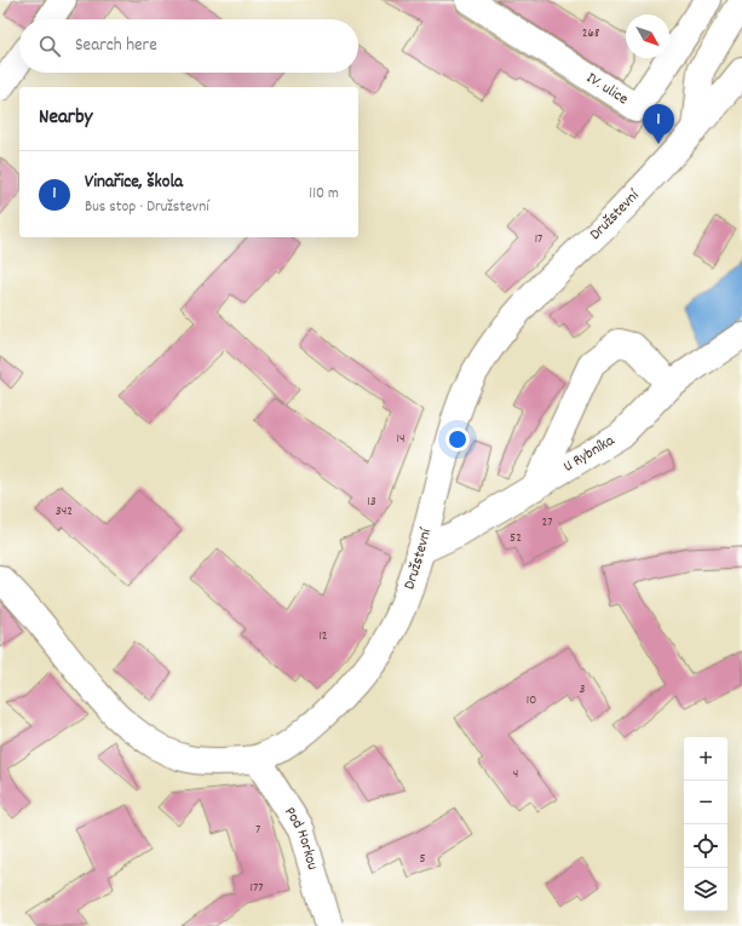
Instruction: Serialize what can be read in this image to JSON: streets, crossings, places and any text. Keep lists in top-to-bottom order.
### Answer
{
  "streets": {
    "street": [
      "IV. ulice",
      "Družstevní",
      "U Rybníka",
      "Pod Horkou"
    ]
  },
  "crossings": [
    ["Družstevní", "U Rybníka"],
    ["Družstevní", "Pod Horkou"]
  ],
  "house_numbers": [
    "268",
    "17",
    "14",
    "13",
    "342",
    "27",
    "52",
    "12",
    "3",
    "10",
    "4",
    "7",
    "5",
    "177"
  ],
  "north": "bottom right",
  "page": {
    "search": "Search here",
    "heading": "Nearby",
    "pins": "1",
    "list": [
      {
        "mark": "1",
        "name": "Vinařice, škola",
        "note": "Bus stop · Družstevní",
        "value": "110 m"
      }
    ],
    "map_buttons": ["+", "−"]
  }
}
